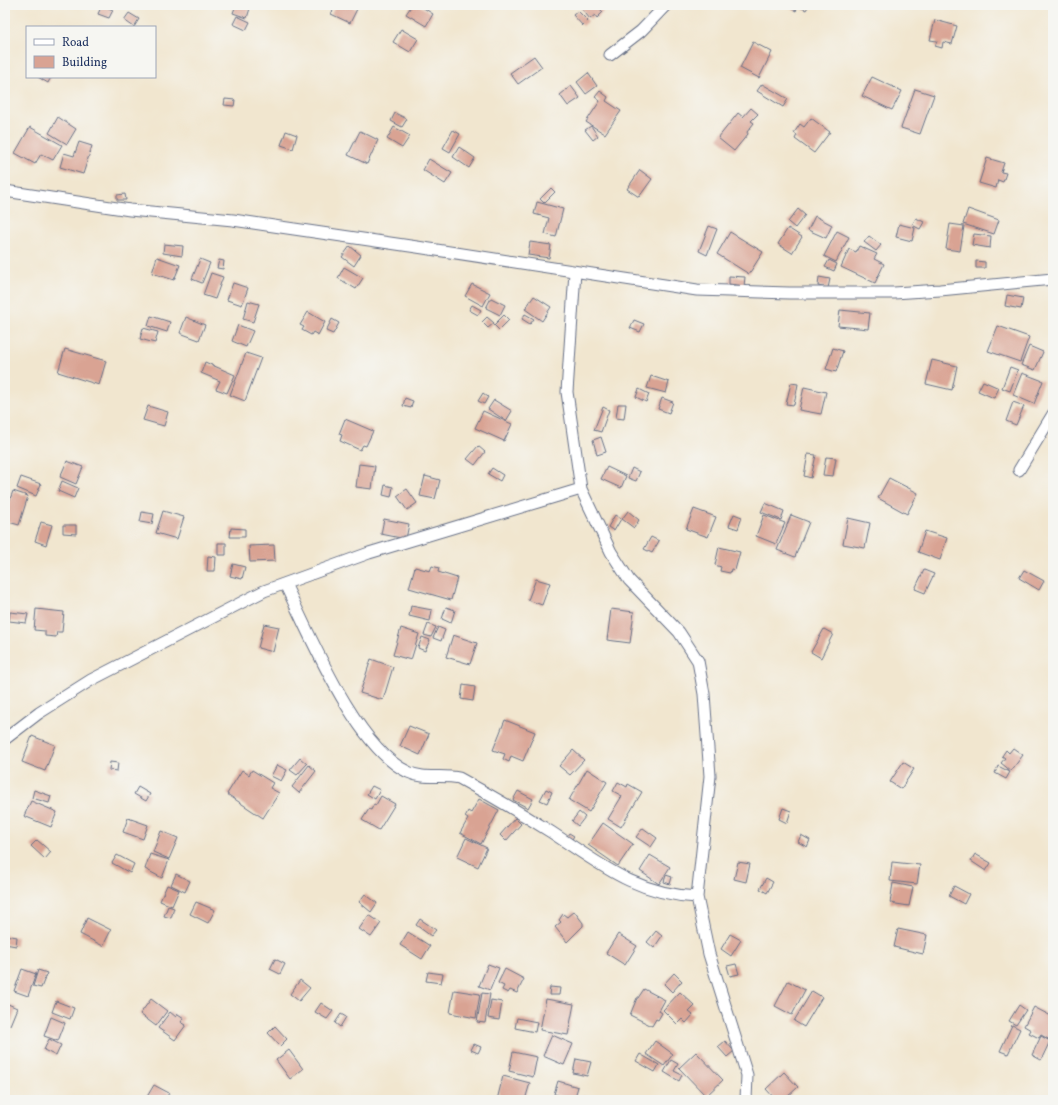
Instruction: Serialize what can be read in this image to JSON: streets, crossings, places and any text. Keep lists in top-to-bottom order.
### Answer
{
  "legend": ["Road", "Building"]
}
